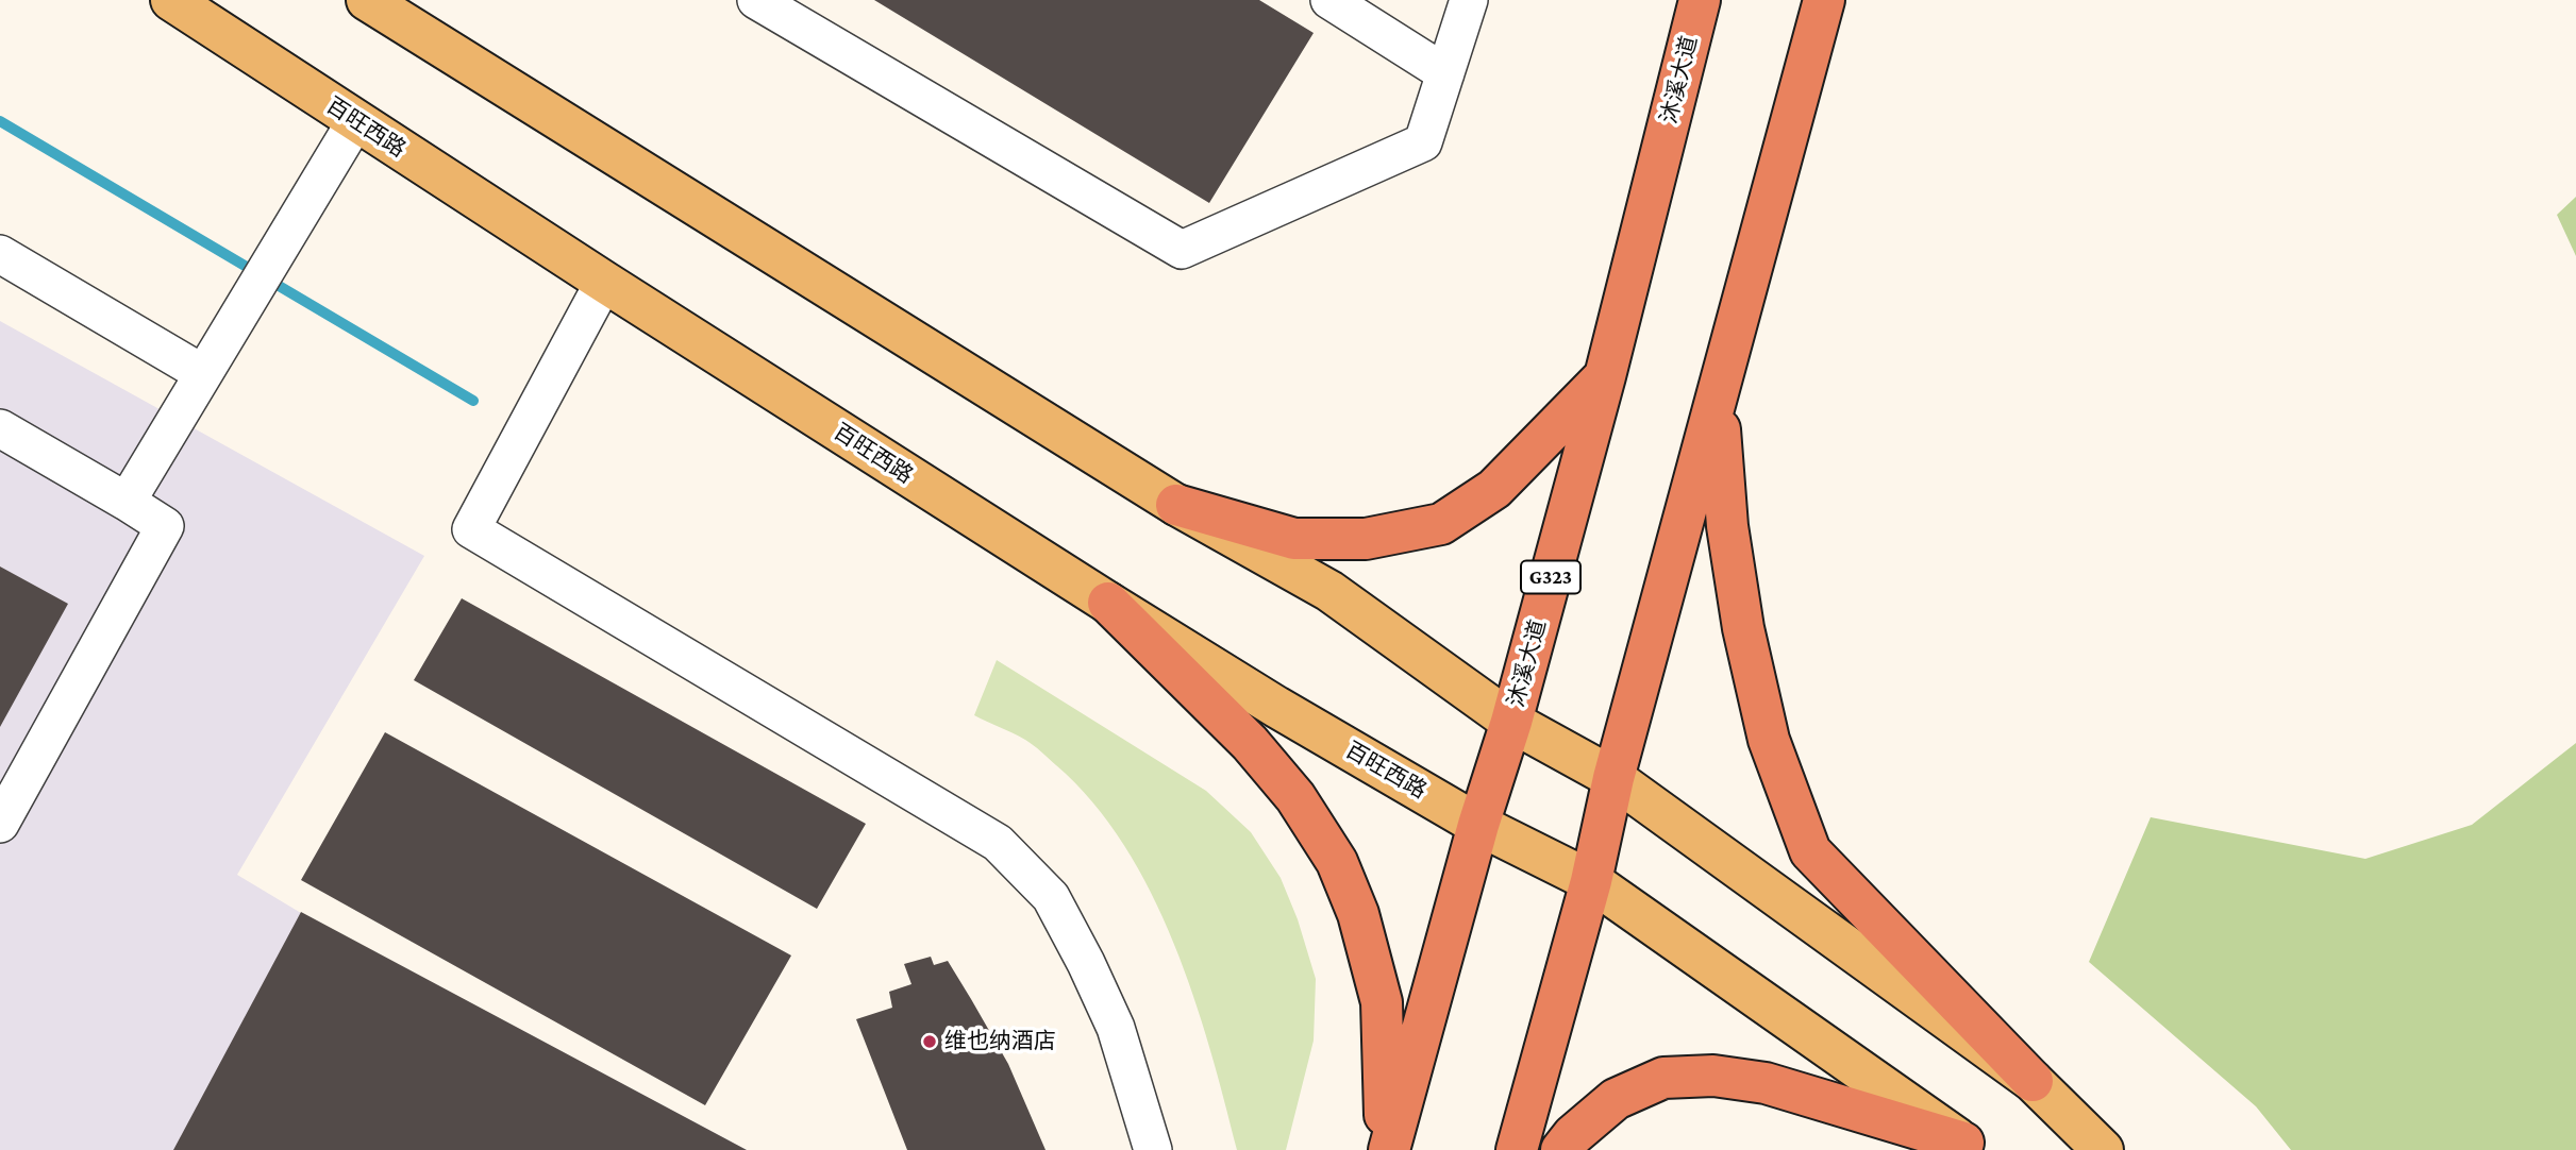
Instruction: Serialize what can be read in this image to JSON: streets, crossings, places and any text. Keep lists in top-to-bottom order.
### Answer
{
  "streets": {
    "highway": ["沐溪大道", "G323"],
    "main road": ["百旺西路"]
  },
  "crossings": [
    ["沐溪大道", "百旺西路"]
  ],
  "places": ["维也纳酒店"]
}
